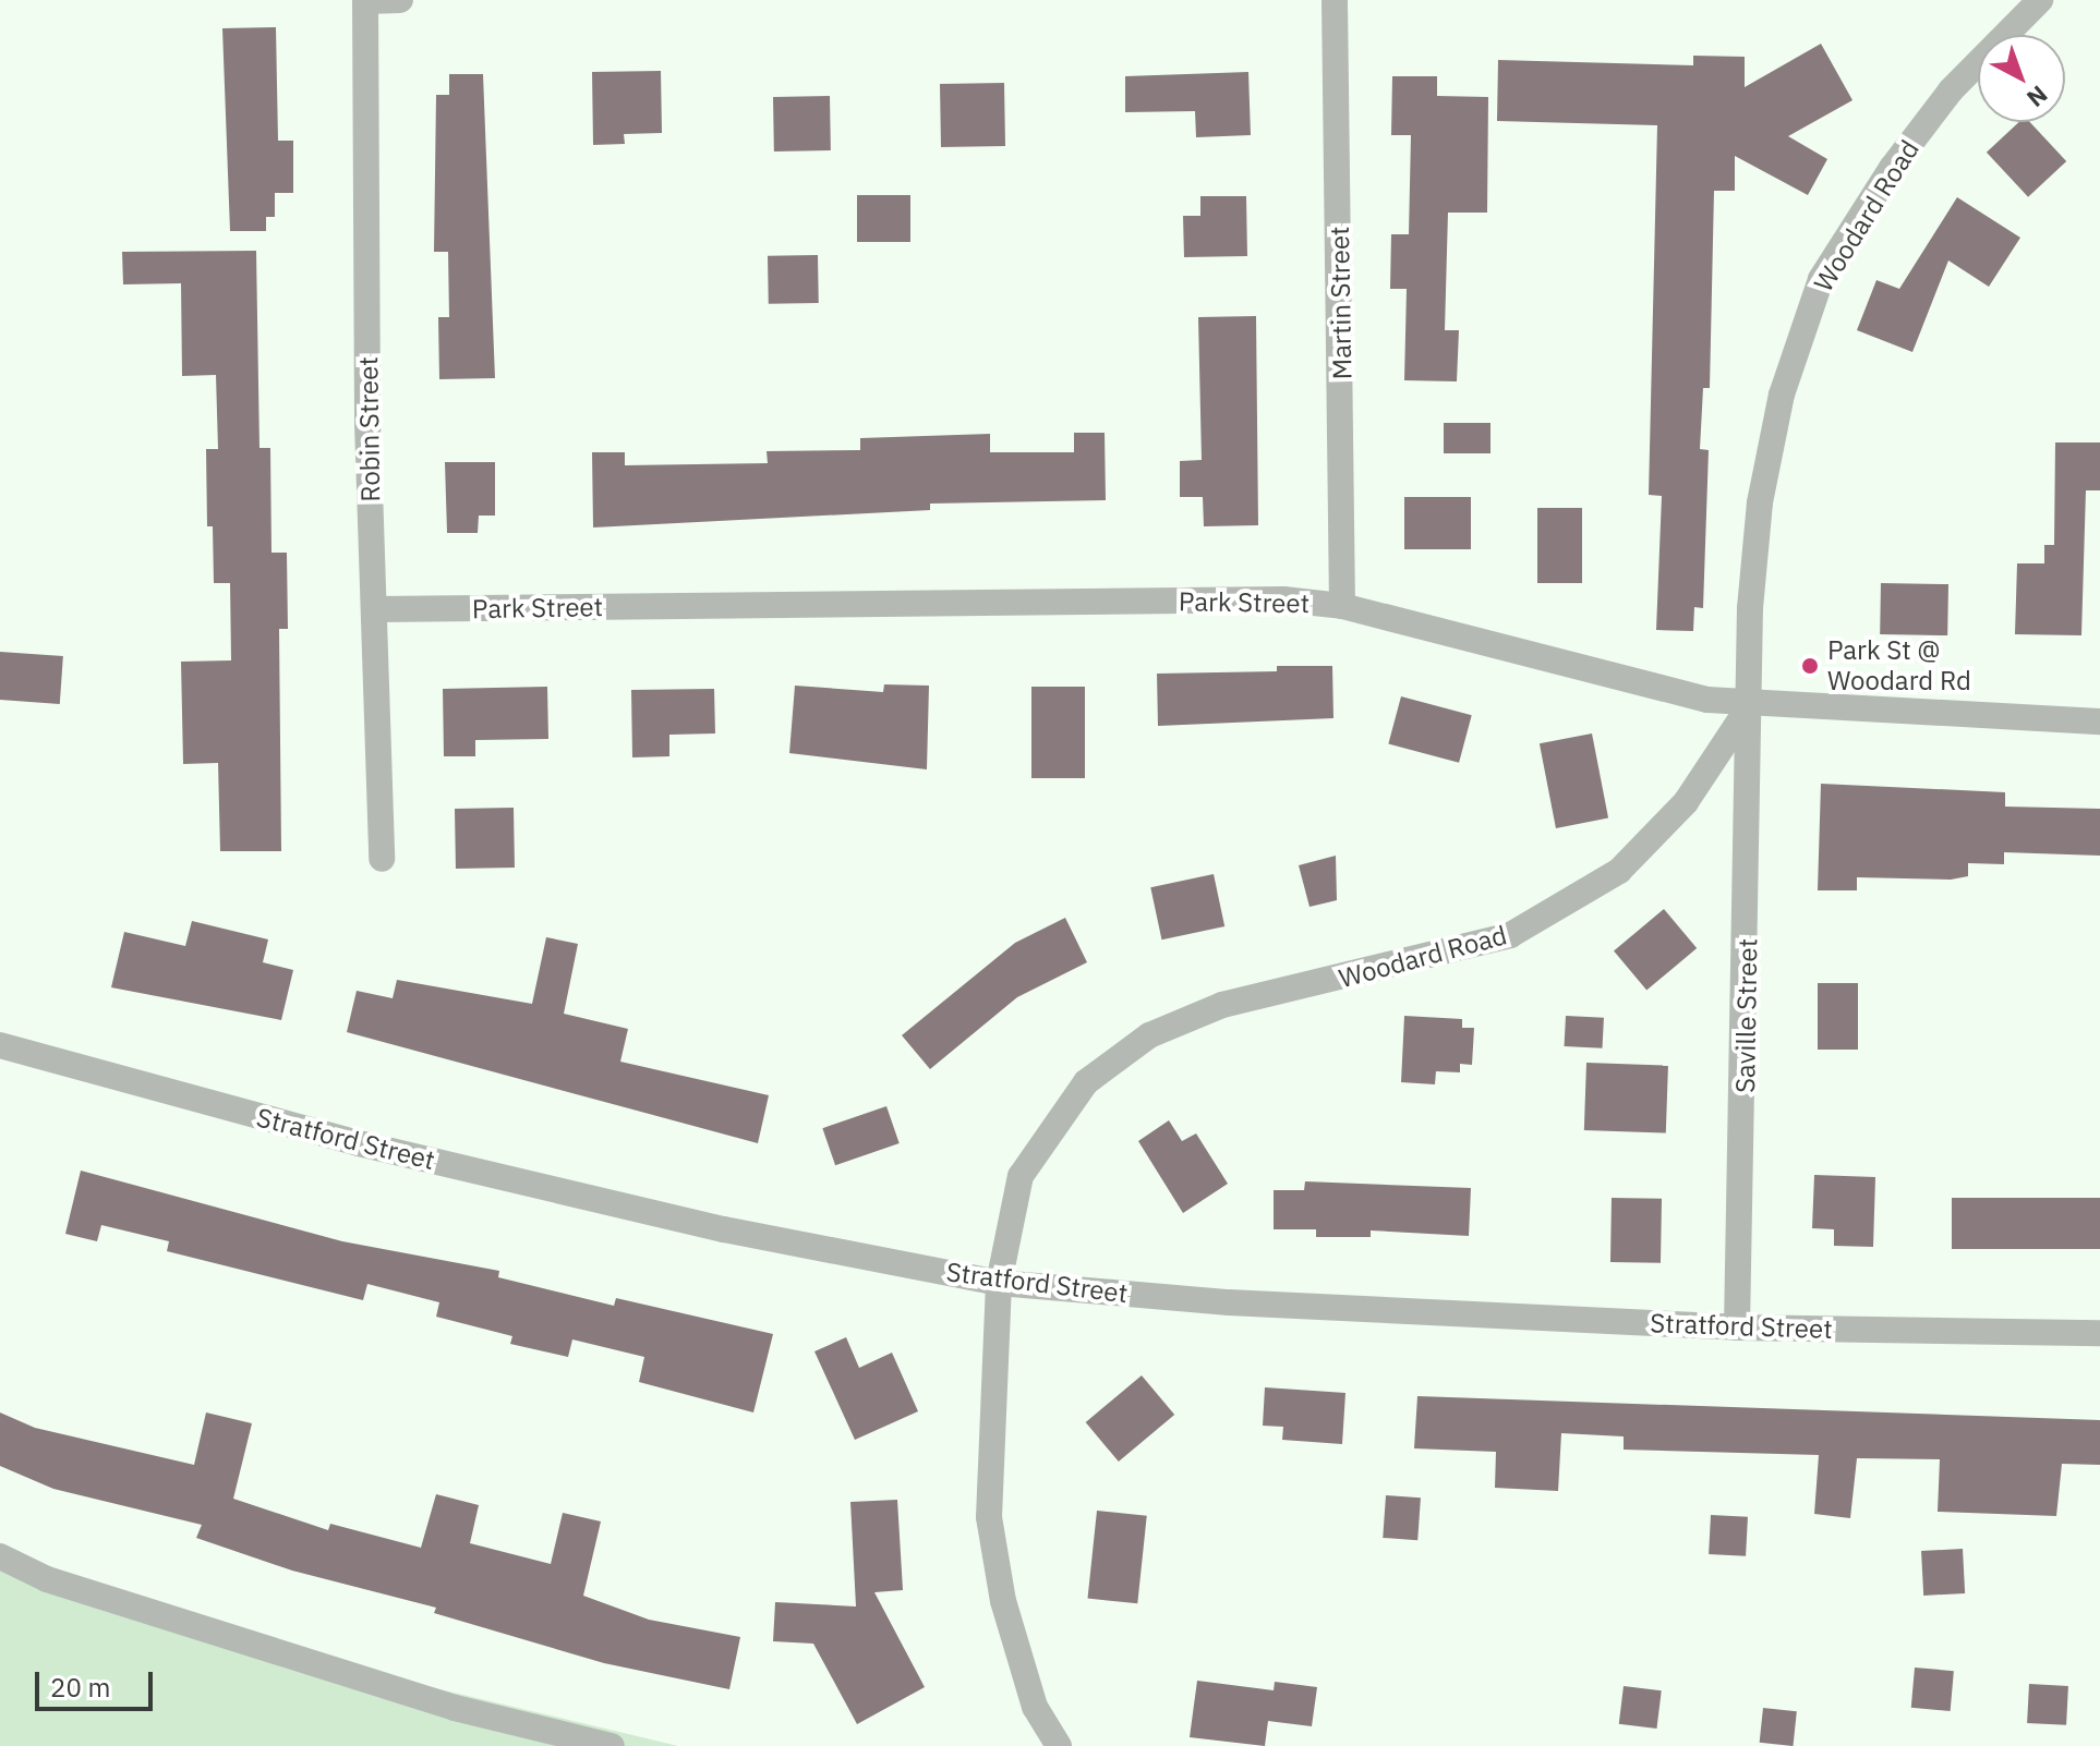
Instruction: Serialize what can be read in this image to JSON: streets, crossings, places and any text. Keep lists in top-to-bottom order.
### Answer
{
  "streets": {
    "street": [
      "Woodard Road",
      "Martin Street",
      "Robin Street",
      "Park Street",
      "Saville Street",
      "Stratford Street"
    ]
  },
  "crossings": [
    ["Woodard Road", "Park Street"],
    ["Woodard Road", "Saville Street"],
    ["Woodard Road", "Stratford Street"],
    ["Martin Street", "Park Street"],
    ["Robin Street", "Park Street"],
    ["Park Street", "Saville Street"],
    ["Saville Street", "Stratford Street"]
  ],
  "places": ["Park St @ Woodard Rd"],
  "scale_bar": "20 m",
  "north": "bottom right"
}
